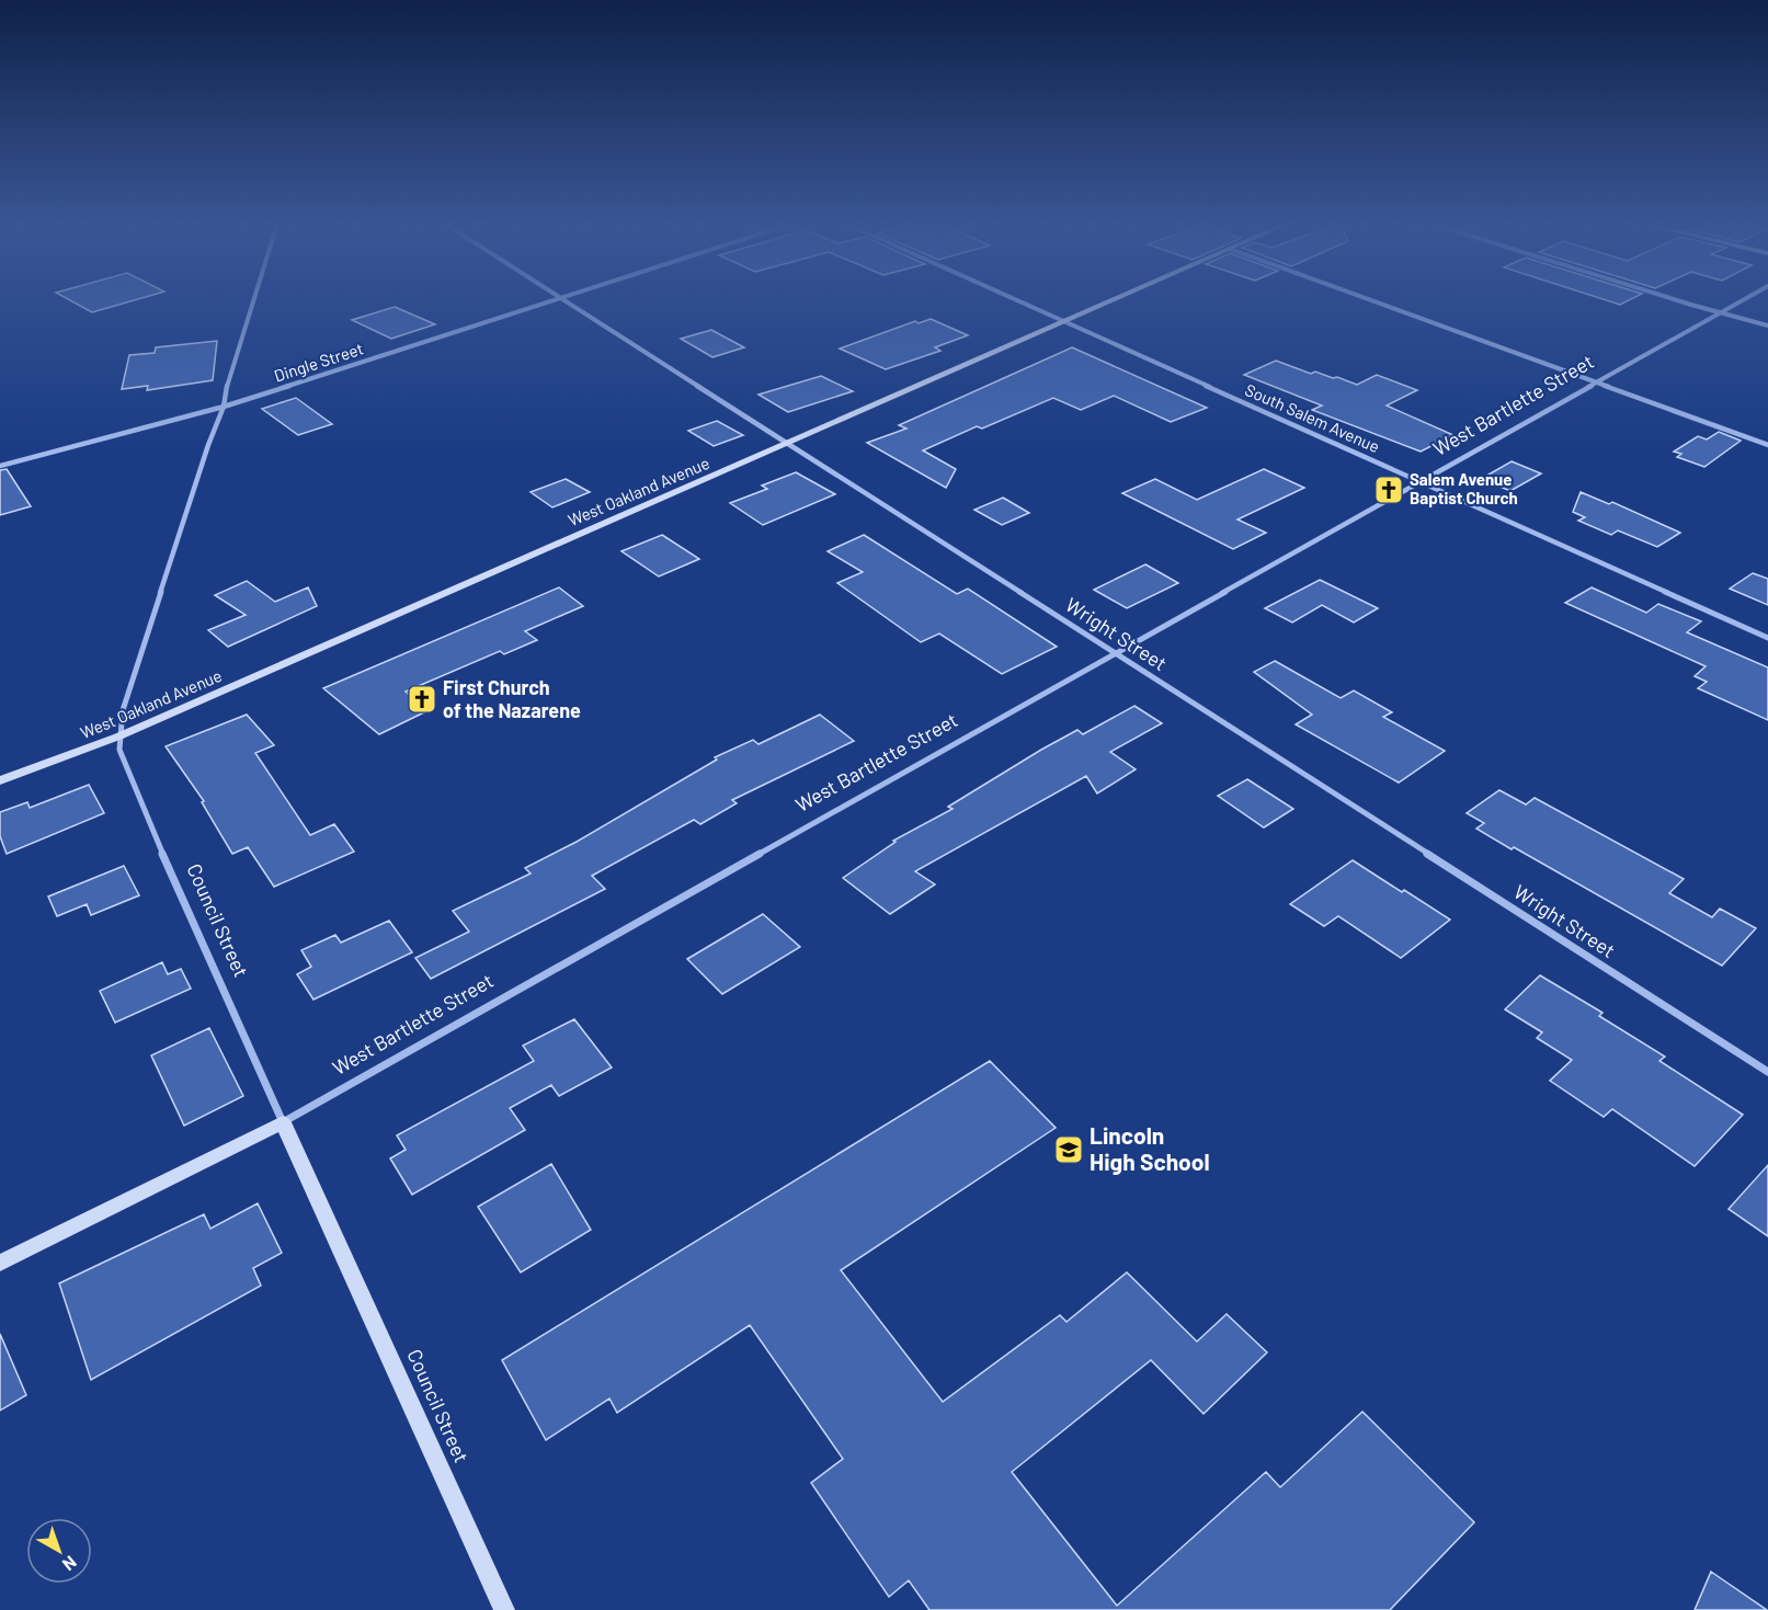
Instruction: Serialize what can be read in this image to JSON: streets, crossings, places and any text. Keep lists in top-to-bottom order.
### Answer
{
  "streets": {
    "street": [
      "Dingle Street",
      "West Bartlette Street",
      "South Salem Avenue",
      "West Oakland Avenue",
      "Wright Street",
      "Council Street"
    ]
  },
  "crossings": [
    ["Dingle Street", "Council Street"],
    ["West Bartlette Street", "South Salem Avenue"],
    ["West Bartlette Street", "Wright Street"],
    ["West Bartlette Street", "Council Street"],
    ["South Salem Avenue", "West Oakland Avenue"],
    ["West Oakland Avenue", "Wright Street"],
    ["West Oakland Avenue", "Council Street"]
  ],
  "places": {
    "church": ["Salem Avenue Baptist Church", "First Church of the Nazarene"],
    "school or university": ["Lincoln High School"]
  },
  "north": "bottom right"
}
